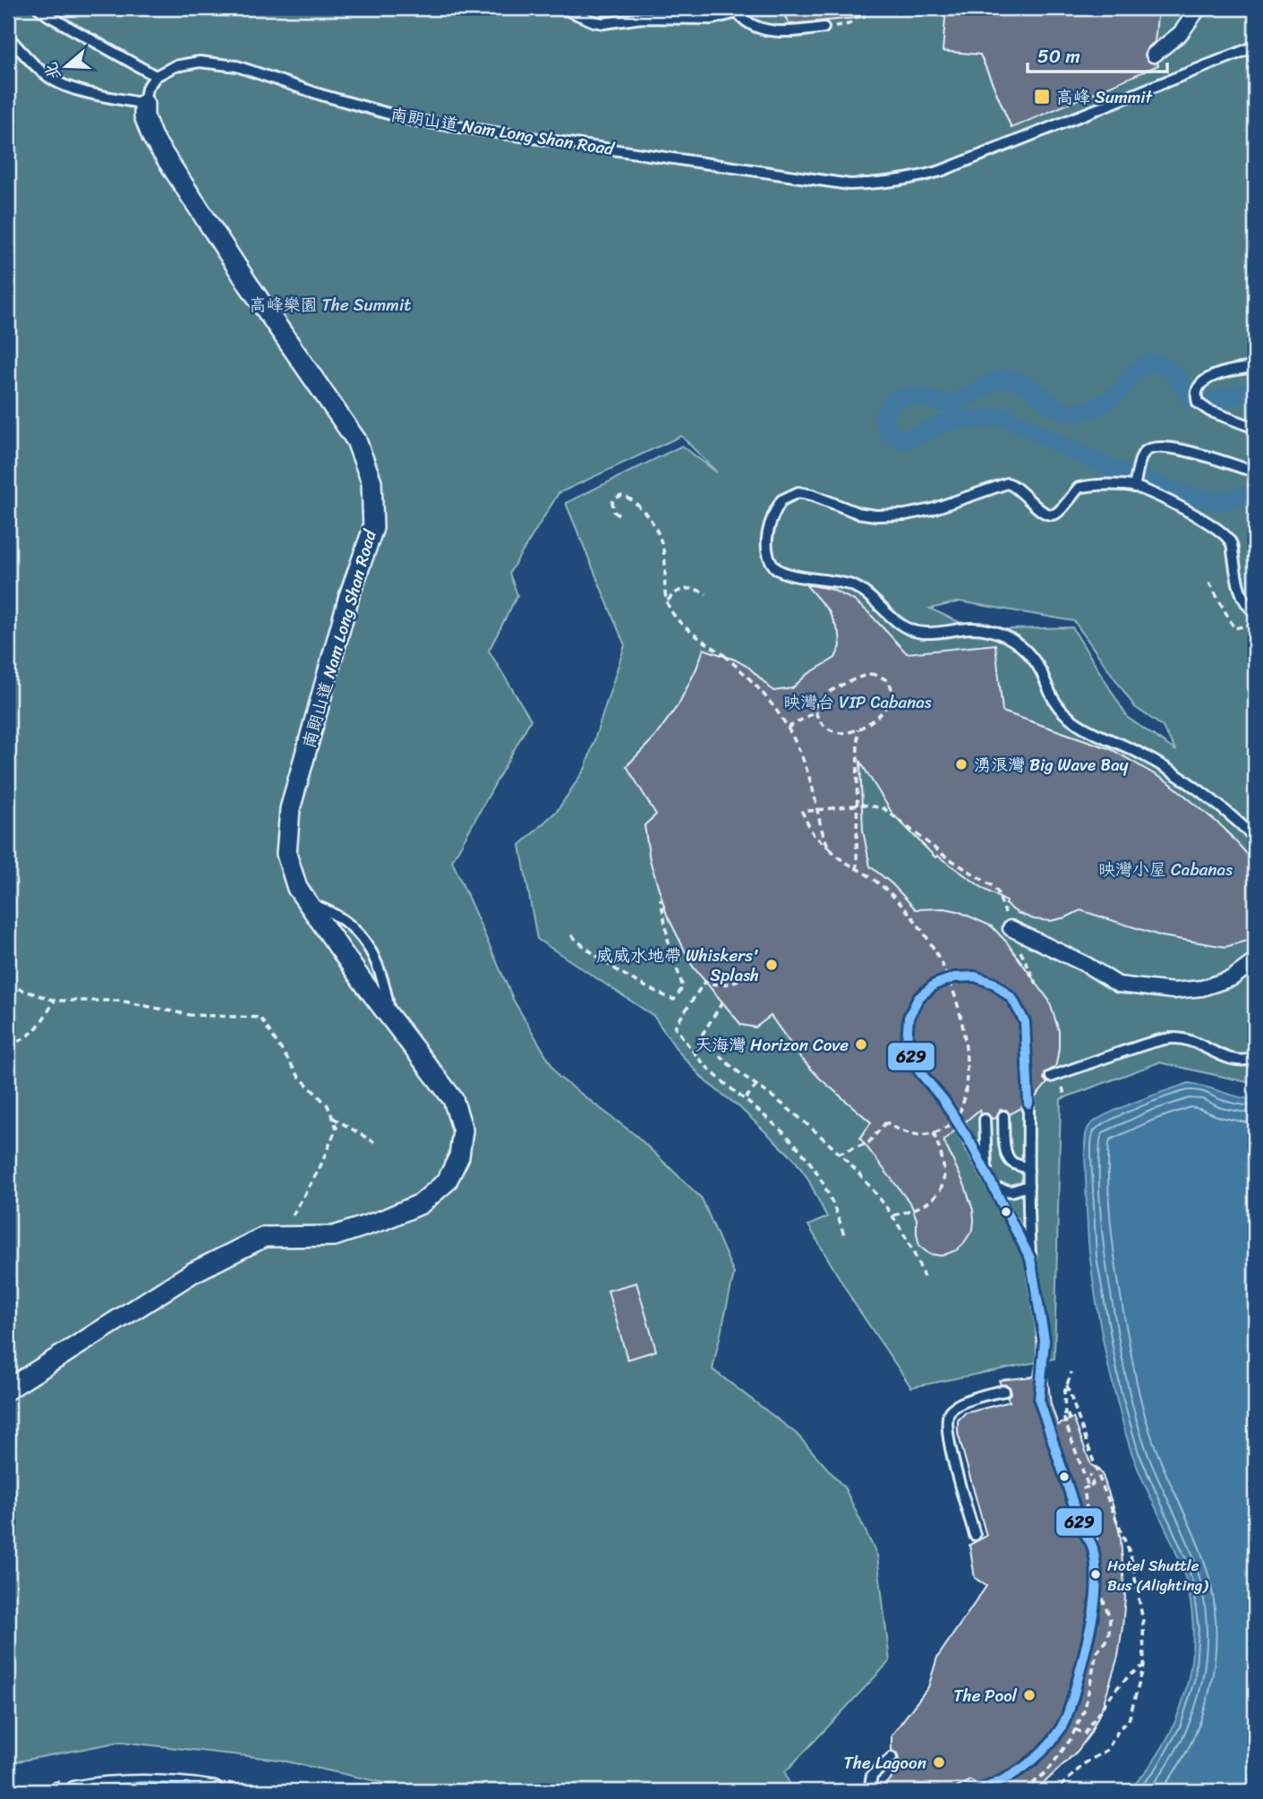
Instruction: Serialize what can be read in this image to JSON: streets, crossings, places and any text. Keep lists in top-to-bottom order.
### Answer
{
  "streets": {
    "street": ["南朗山道 Nam Long Shan Road"]
  },
  "parks": ["高峰樂園 The Summit", "映灣台 VIP Cabanas", "映灣小屋 Cabanas"],
  "places": {
    "transit": ["高峰 Summit"],
    "other": [
      "湧浪灣 Big Wave Bay",
      "威威水地帶 Whiskers' Splash",
      "天海灣 Horizon Cove",
      "Hotel Shuttle Bus (Alighting)",
      "The Pool",
      "The Lagoon"
    ]
  },
  "lines": ["transit line 629"],
  "scale_bar": "50 m",
  "north": "left"
}
